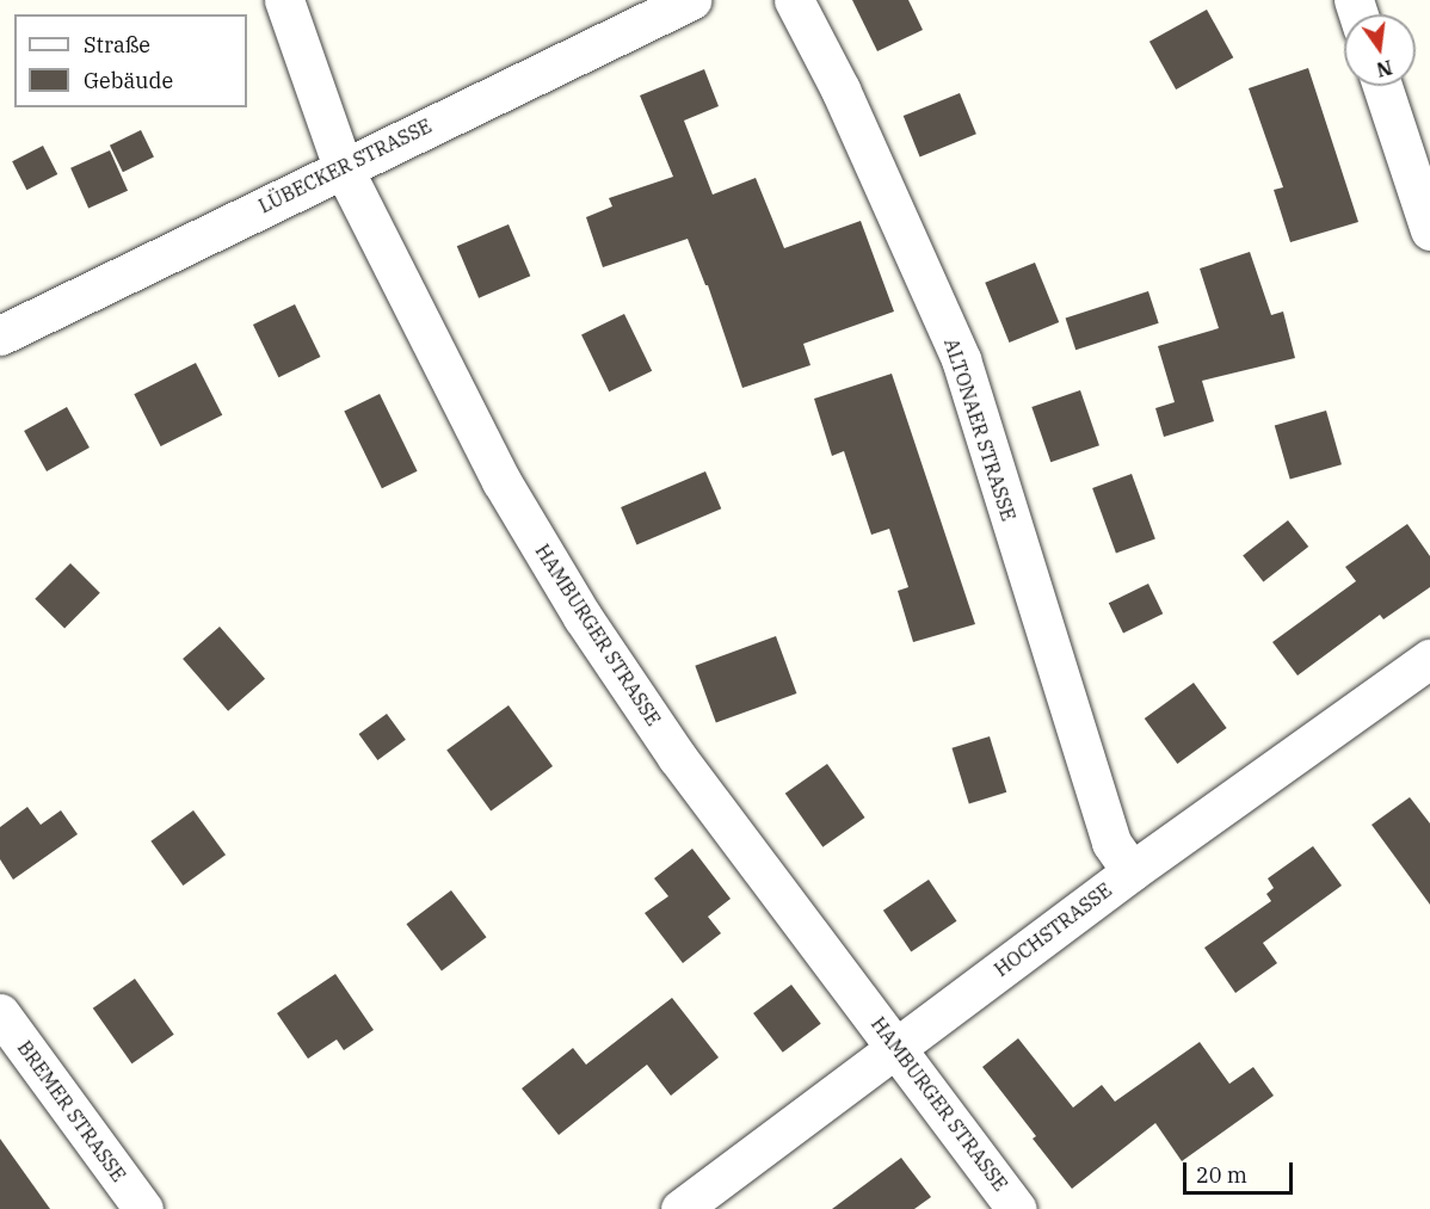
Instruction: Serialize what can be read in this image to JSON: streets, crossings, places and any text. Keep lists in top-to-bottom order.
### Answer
{
  "streets": {
    "street": [
      "LÜBECKER STRASSE",
      "ALTONAER STRASSE",
      "HAMBURGER STRASSE",
      "HOCHSTRASSE",
      "BREMER STRASSE"
    ]
  },
  "crossings": [
    ["LÜBECKER STRASSE", "HAMBURGER STRASSE"],
    ["ALTONAER STRASSE", "HOCHSTRASSE"],
    ["HAMBURGER STRASSE", "HOCHSTRASSE"]
  ],
  "legend": ["Straße", "Gebäude"],
  "scale_bar": "20 m",
  "north": "bottom"
}
